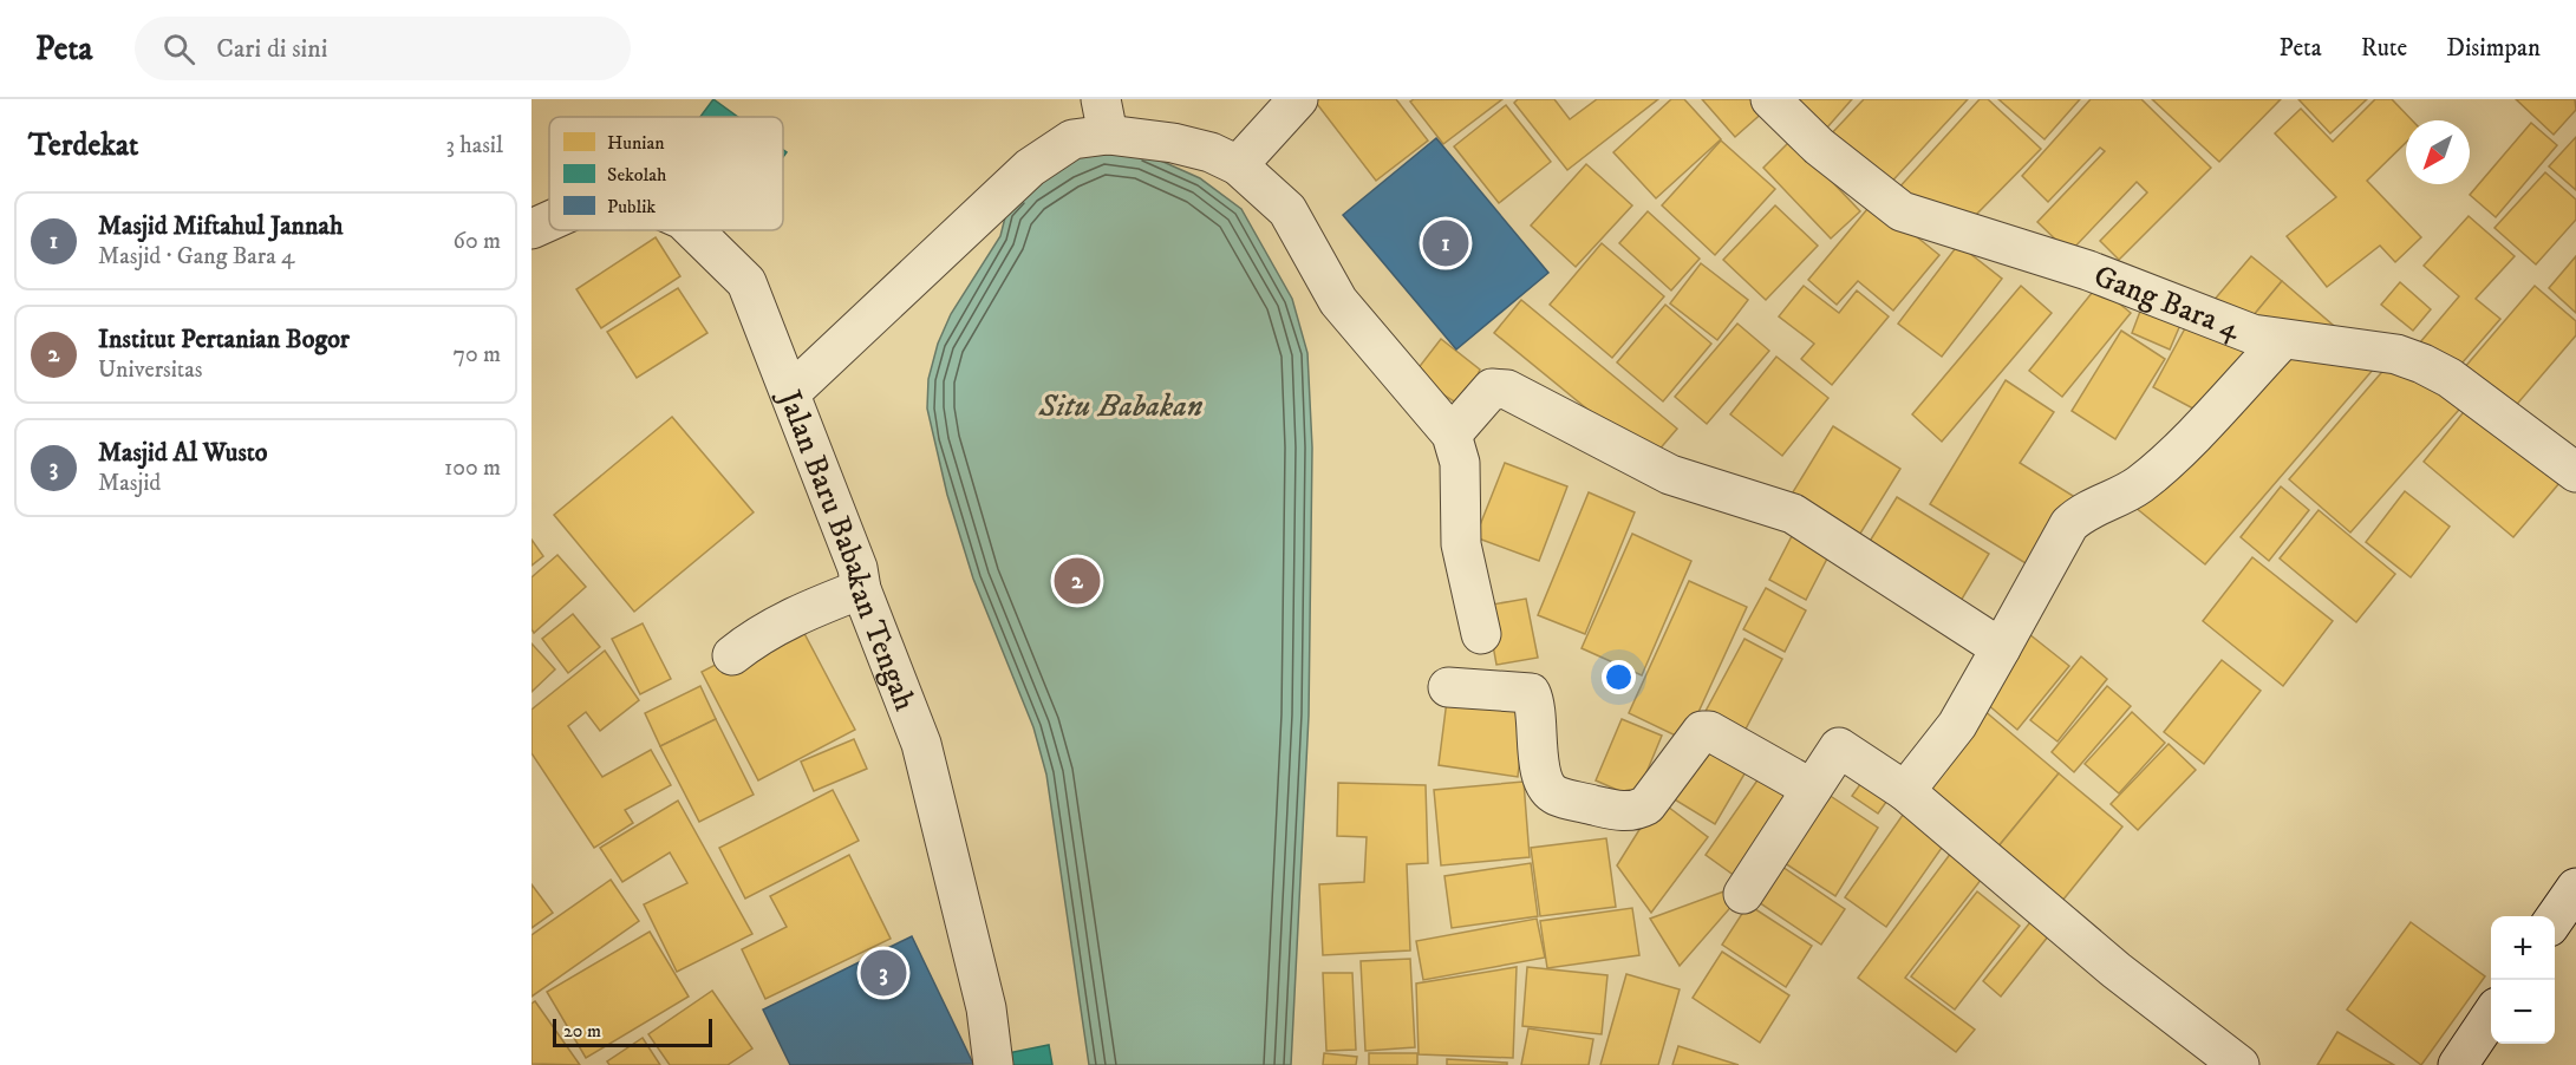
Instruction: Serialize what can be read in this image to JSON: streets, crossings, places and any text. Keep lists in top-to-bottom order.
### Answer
{
  "streets": {
    "street": ["Gang Bara 4", "Jalan Baru Babakan Tengah"]
  },
  "water": ["Situ Babakan"],
  "legend": ["Hunian", "Sekolah", "Publik"],
  "scale_bar": "20 m",
  "north": "bottom left",
  "page": {
    "header": "Peta",
    "search": "Cari di sini",
    "nav": ["Peta", "Rute", "Disimpan"],
    "heading": ["Terdekat", "3 hasil"],
    "list": [
      {
        "mark": "1",
        "name": "Masjid Miftahul Jannah",
        "note": "Masjid · Gang Bara 4",
        "value": "60 m"
      },
      {
        "mark": "2",
        "name": "Institut Pertanian Bogor",
        "note": "Universitas",
        "value": "70 m"
      },
      {
        "mark": "3",
        "name": "Masjid Al Wusto",
        "note": "Masjid",
        "value": "100 m"
      }
    ],
    "pins": ["1", "2", "3"],
    "map_buttons": ["+", "−"],
    "scale": "20 m"
  }
}
